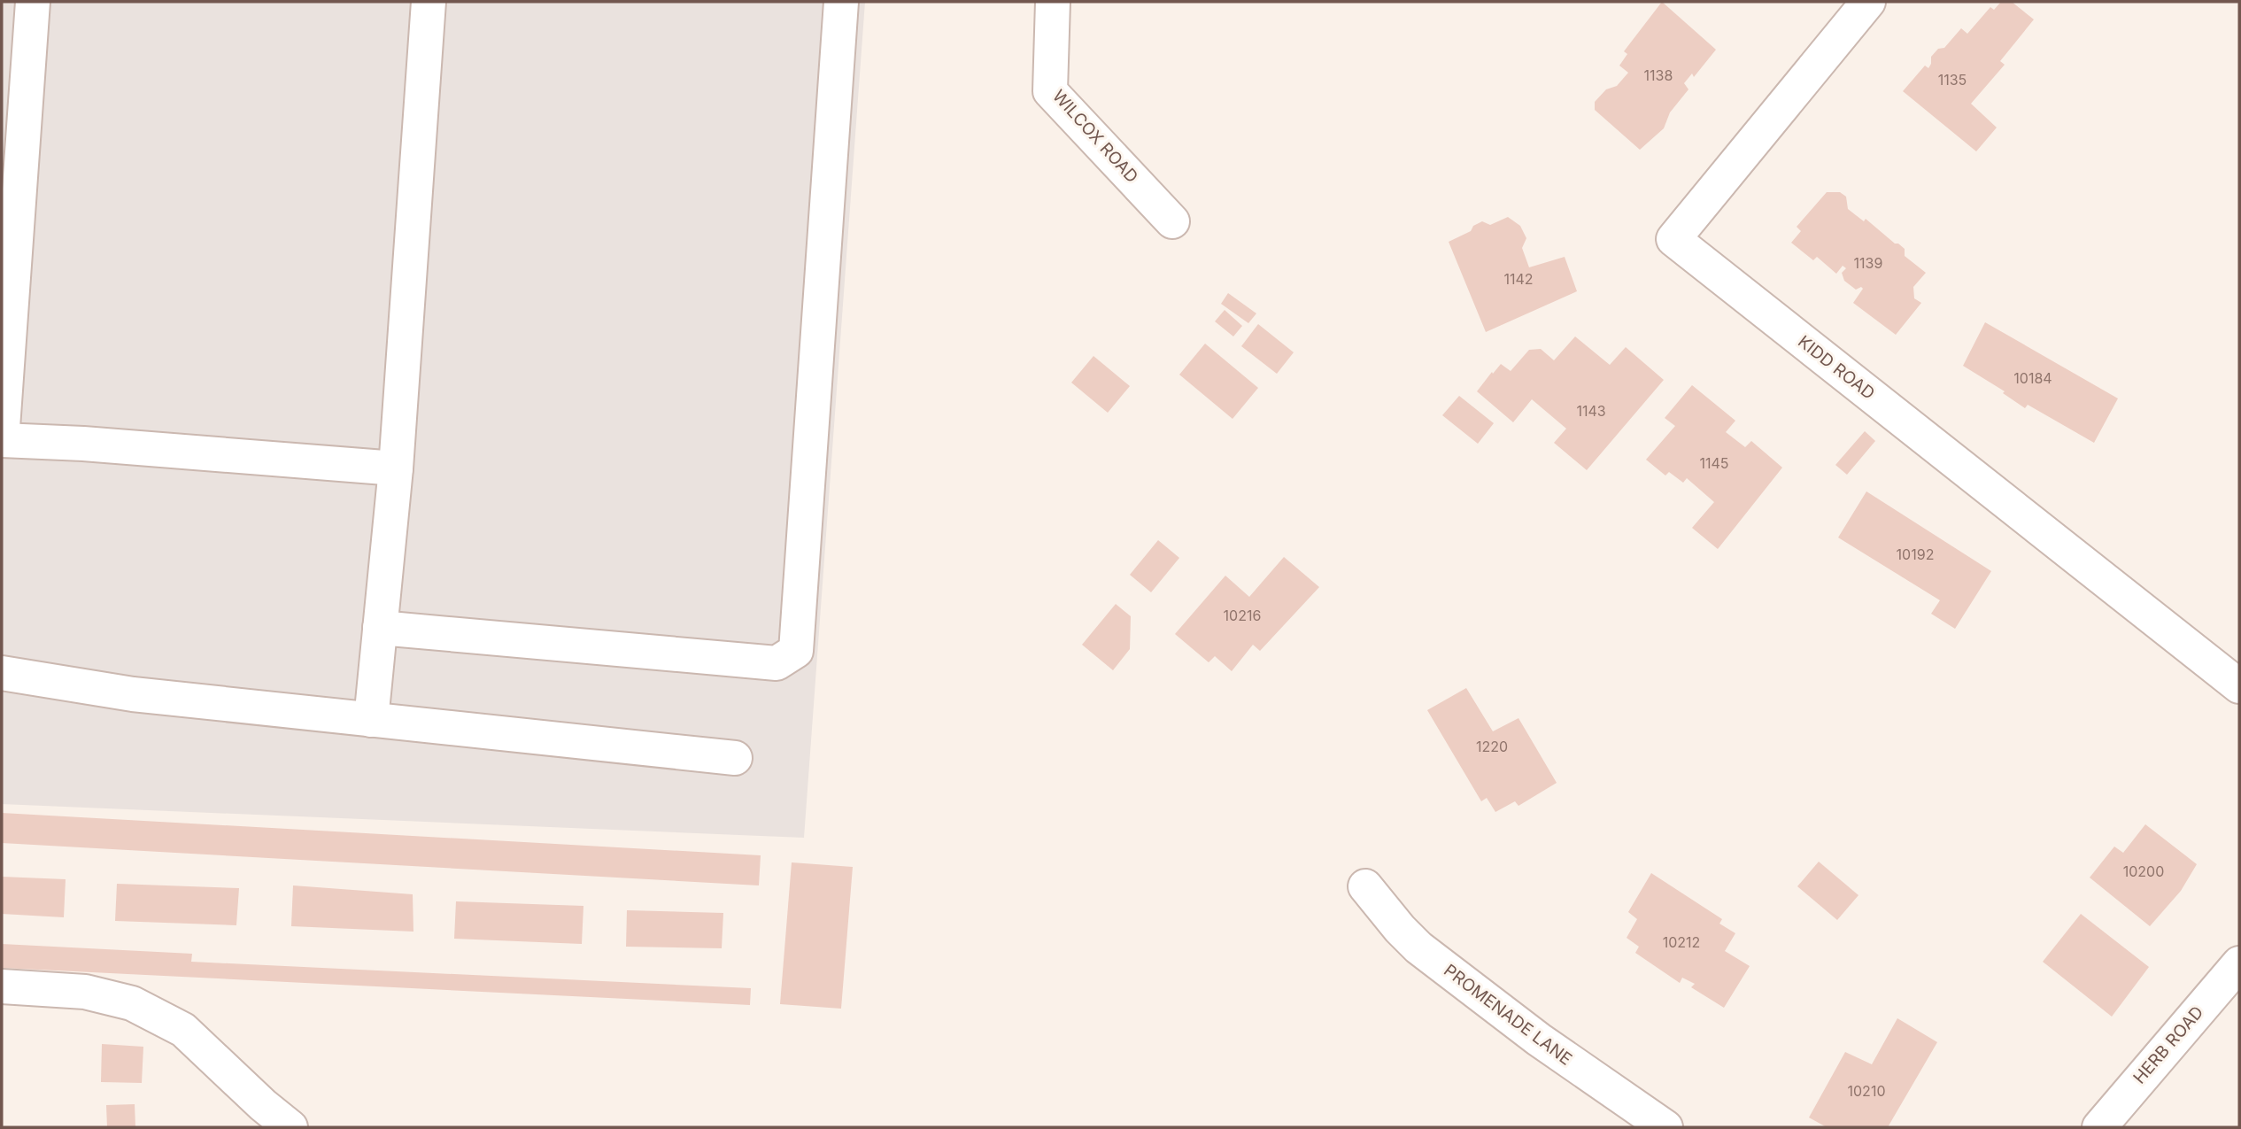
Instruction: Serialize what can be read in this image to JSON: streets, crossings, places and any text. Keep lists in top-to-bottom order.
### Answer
{
  "streets": {
    "street": [
      "WILCOX ROAD",
      "KIDD ROAD",
      "PROMENADE LANE",
      "HERB ROAD"
    ]
  },
  "house_numbers": [
    "1138",
    "1135",
    "1139",
    "1142",
    "10184",
    "1143",
    "1145",
    "10192",
    "10216",
    "1220",
    "10200",
    "10212",
    "10210"
  ]
}
